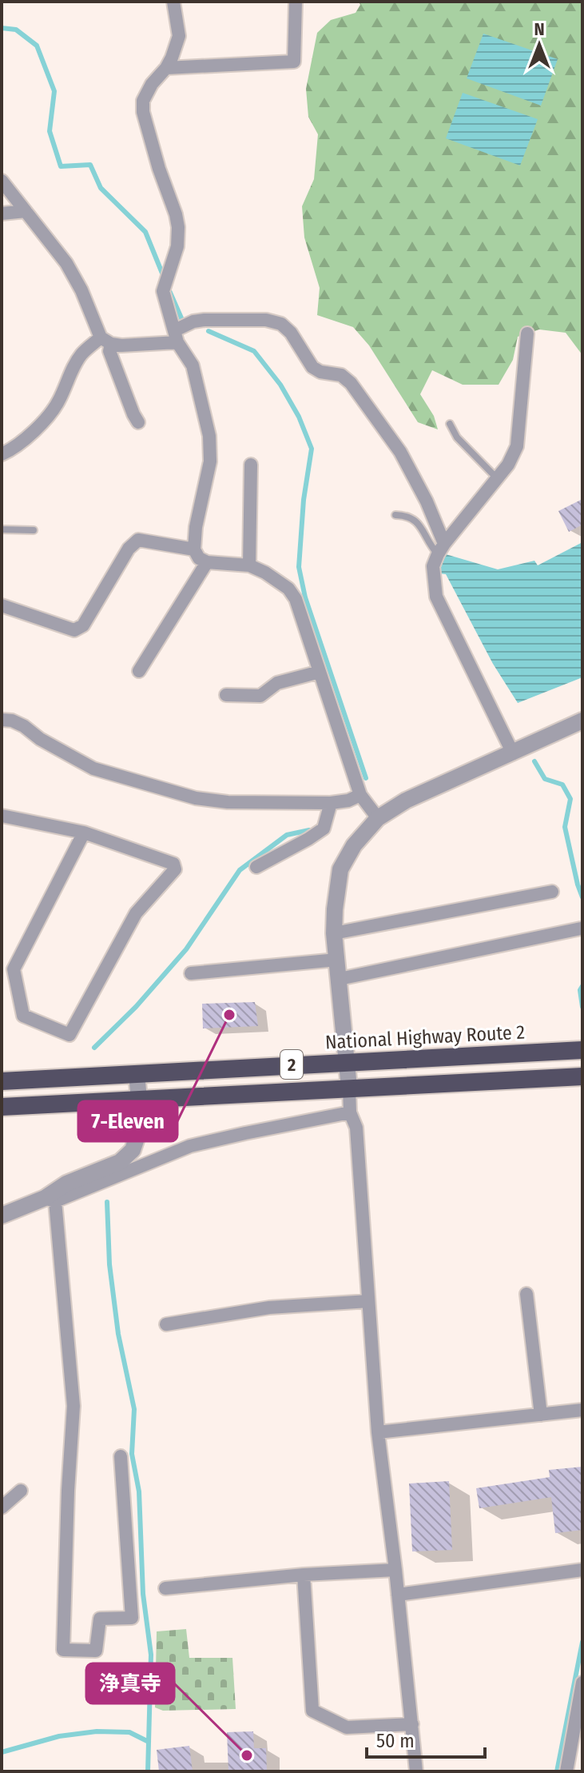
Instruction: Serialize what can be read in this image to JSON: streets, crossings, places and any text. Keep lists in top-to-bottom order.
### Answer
{
  "streets": {
    "highway": ["National Highway Route 2", "2"]
  },
  "places": ["7-Eleven", "浄真寺"],
  "scale_bar": "50 m",
  "north": "top"
}
